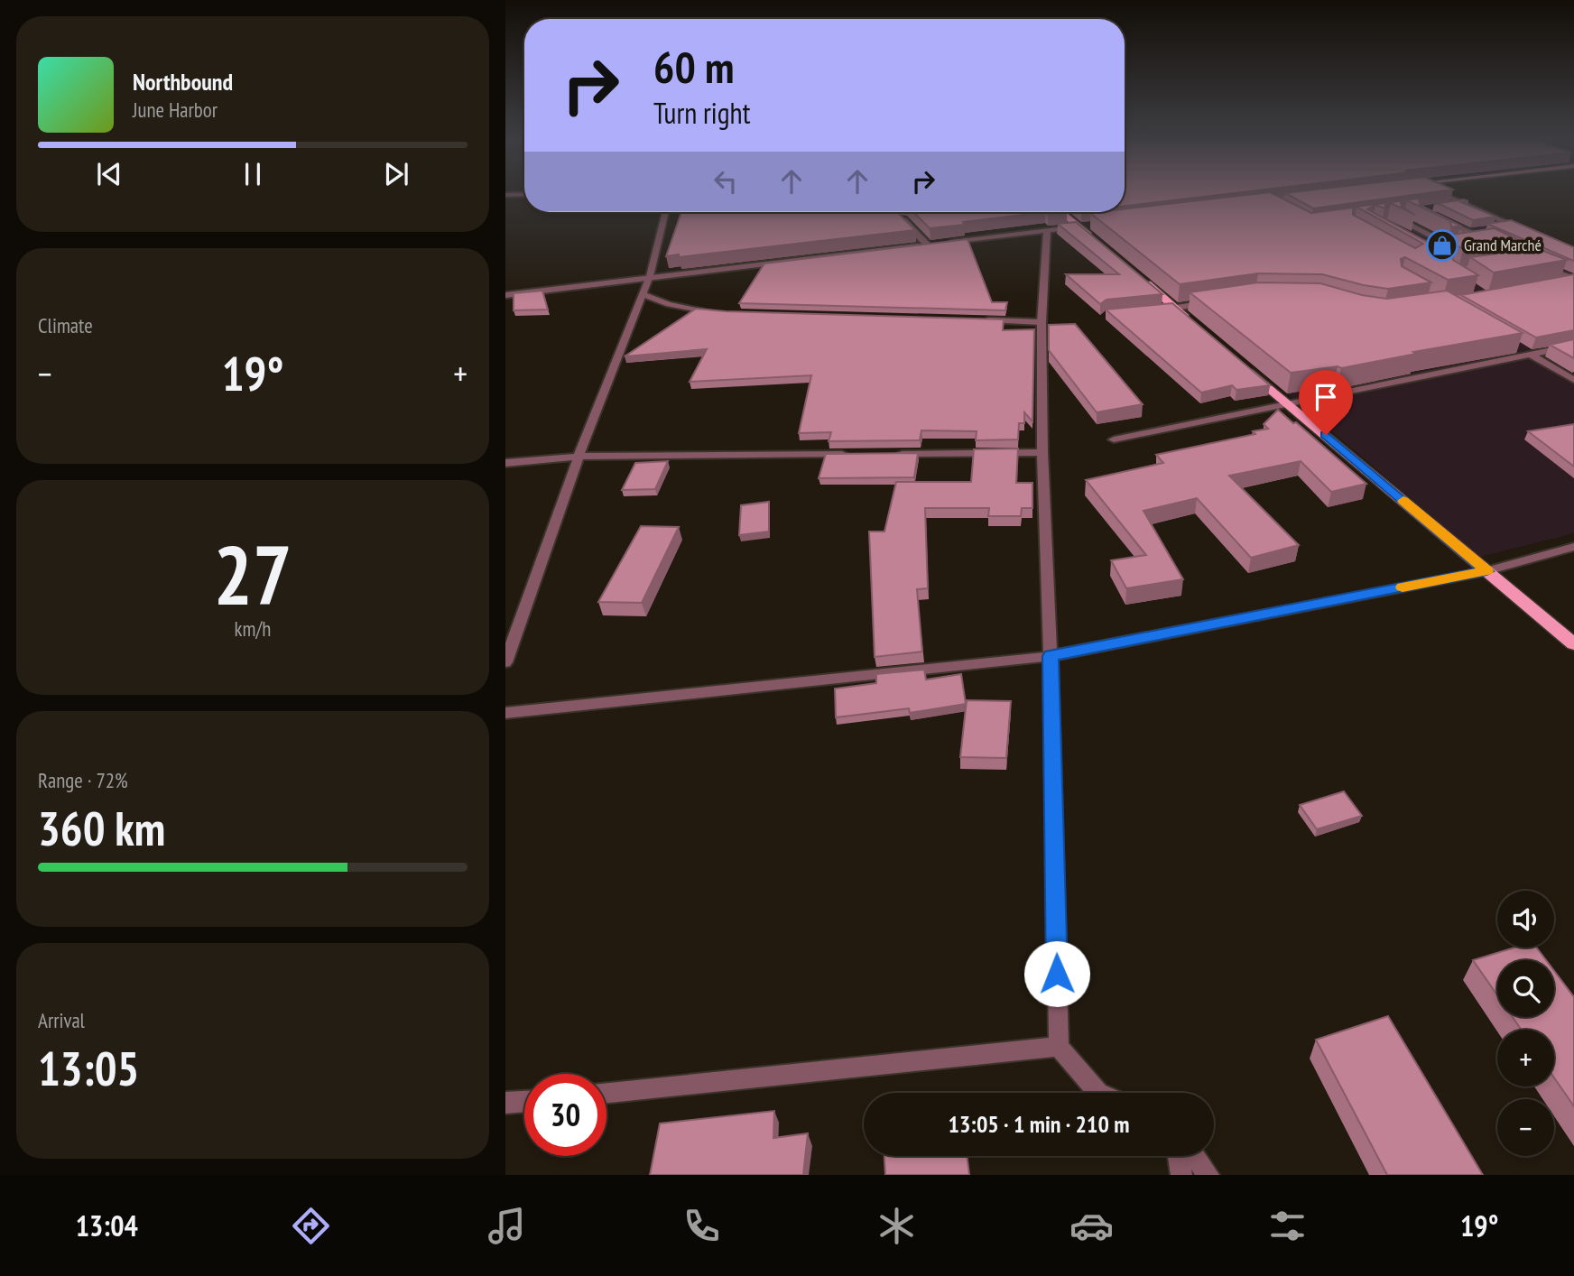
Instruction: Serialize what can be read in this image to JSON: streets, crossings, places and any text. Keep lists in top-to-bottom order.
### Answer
{
  "places": {
    "shop": ["Grand Marché"]
  },
  "page": {
    "turn": ["60 m", "Turn right"],
    "song": ["Northbound", "June Harbor"],
    "tile": [
      "Climate",
      ["27", "km/h"],
      ["Range · 72%", "360 km"],
      ["Arrival", "13:05"]
    ],
    "heat": ["−", "19°", "+"],
    "map_buttons": ["+", "−"],
    "limit": "30",
    "trip": "13:05 · 1 min · 210 m",
    "tabs": ["13:04", "19°"]
  }
}
